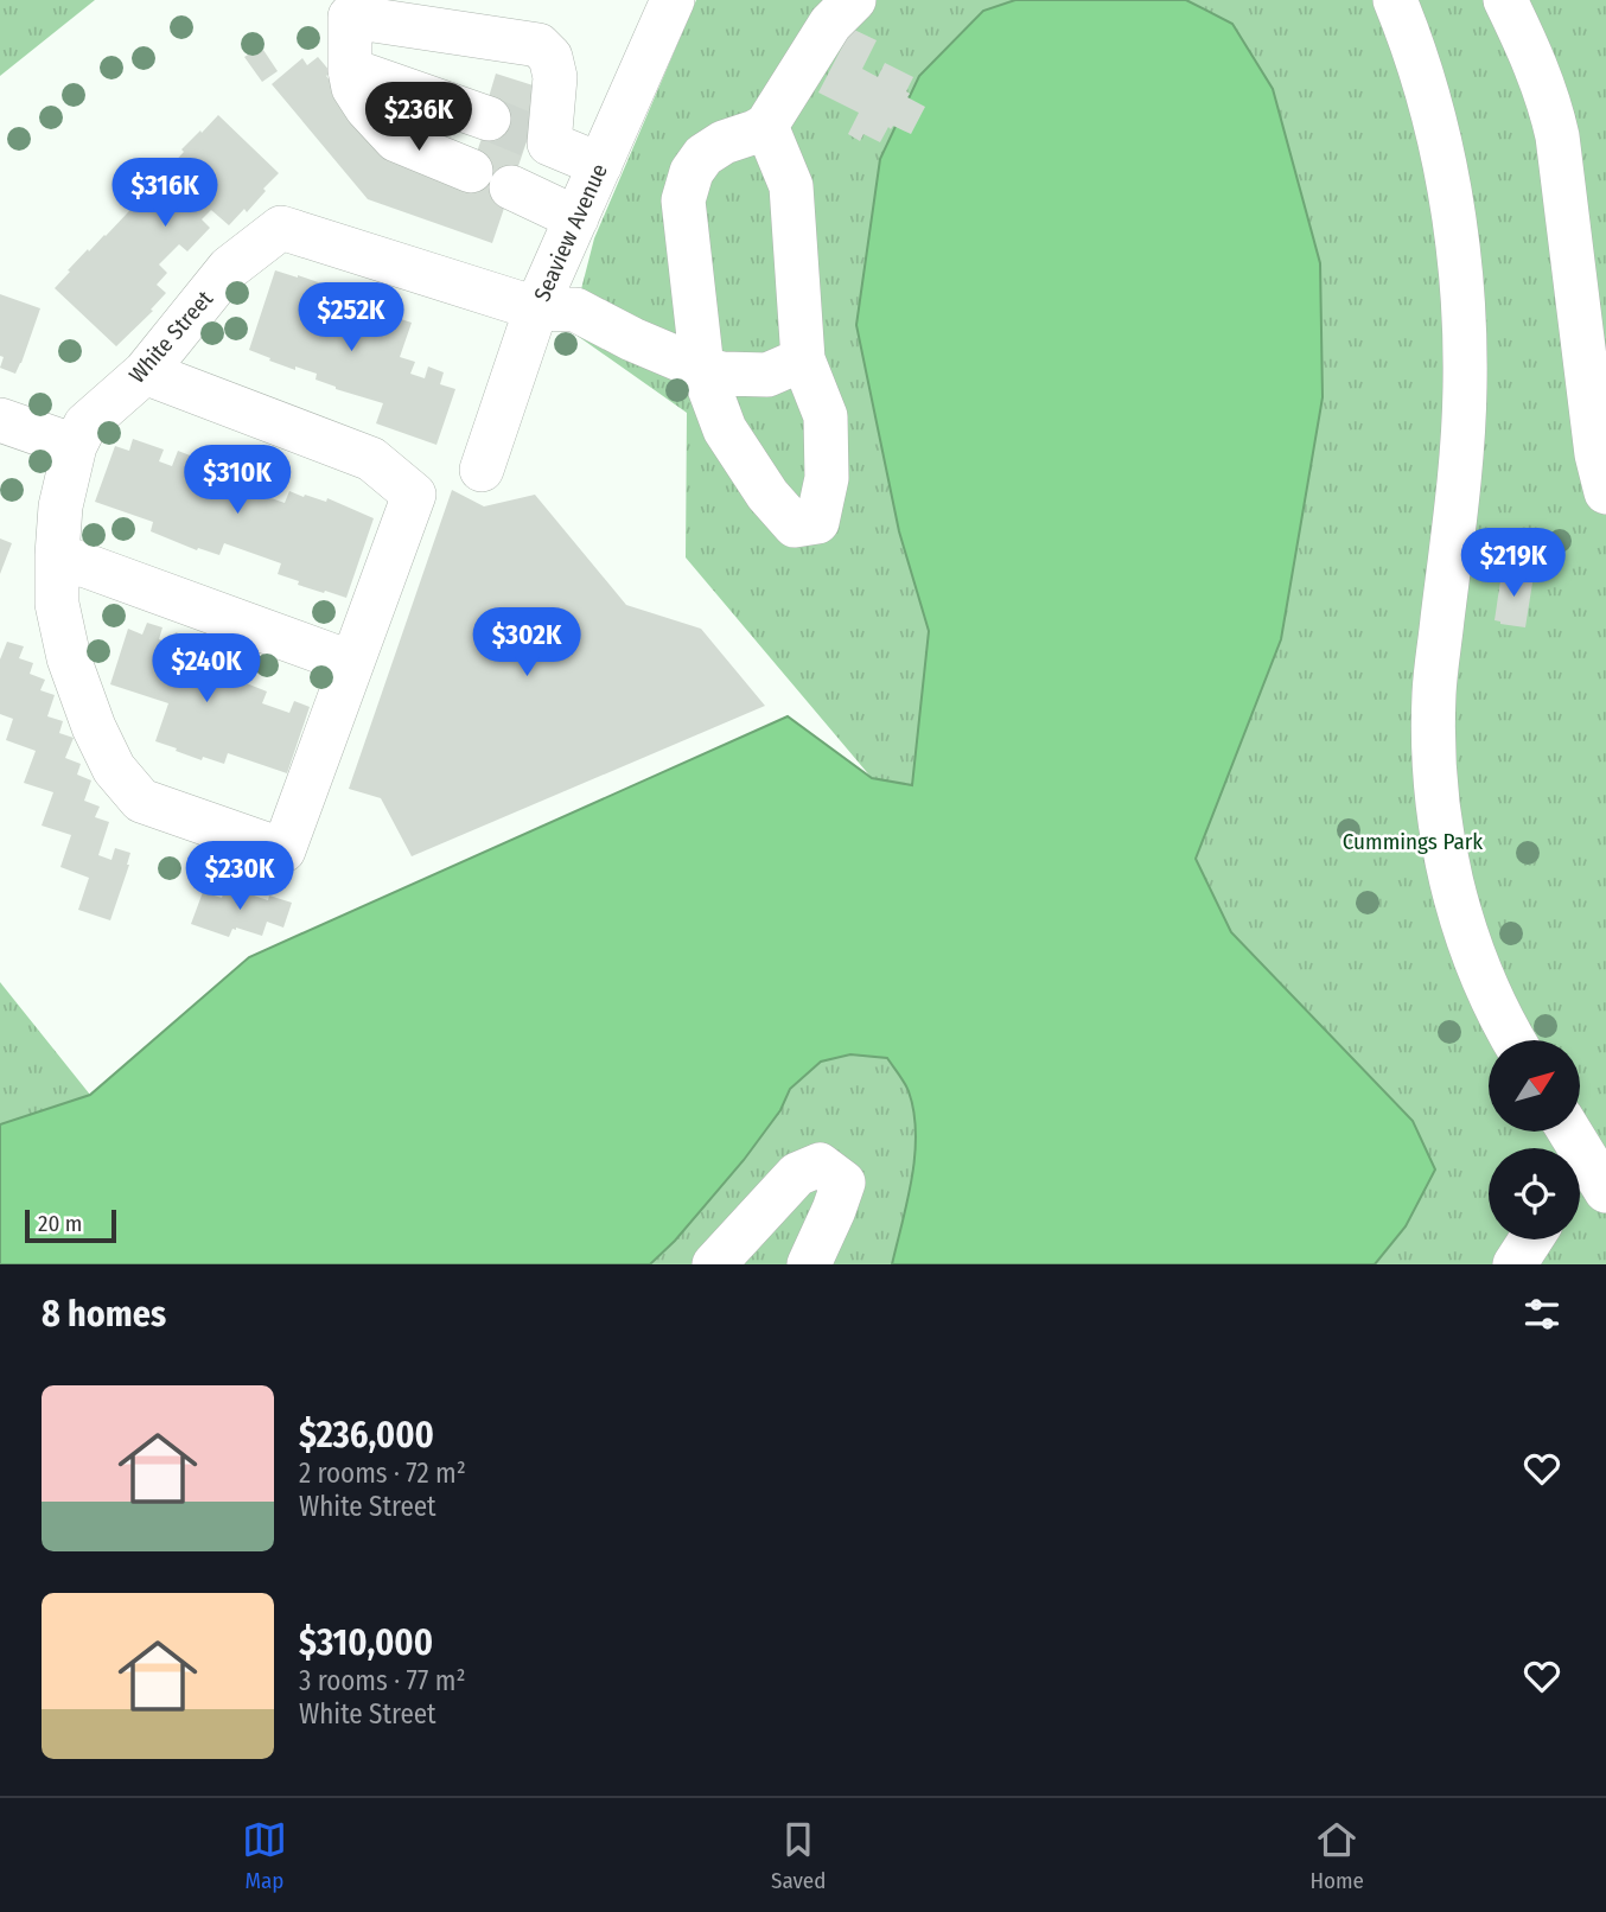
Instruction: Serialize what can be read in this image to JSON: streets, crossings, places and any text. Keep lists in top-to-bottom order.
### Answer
{
  "streets": {
    "street": ["Seaview Avenue", "White Street"]
  },
  "crossings": [
    ["Seaview Avenue", "White Street"]
  ],
  "parks": ["Cummings Park"],
  "scale_bar": "20 m",
  "north": "top right",
  "page": {
    "price": [
      "$236K",
      "$316K",
      "$252K",
      "$310K",
      "$219K",
      "$302K",
      "$240K",
      "$230K"
    ],
    "scale": "20 m",
    "heading": "8 homes",
    "list": [
      {
        "name": "$236,000",
        "note": "2 rooms · 72 m² · White Street"
      },
      {
        "name": "$310,000",
        "note": "3 rooms · 77 m² · White Street"
      }
    ],
    "tabs": ["Map", "Saved", "Home"]
  }
}
